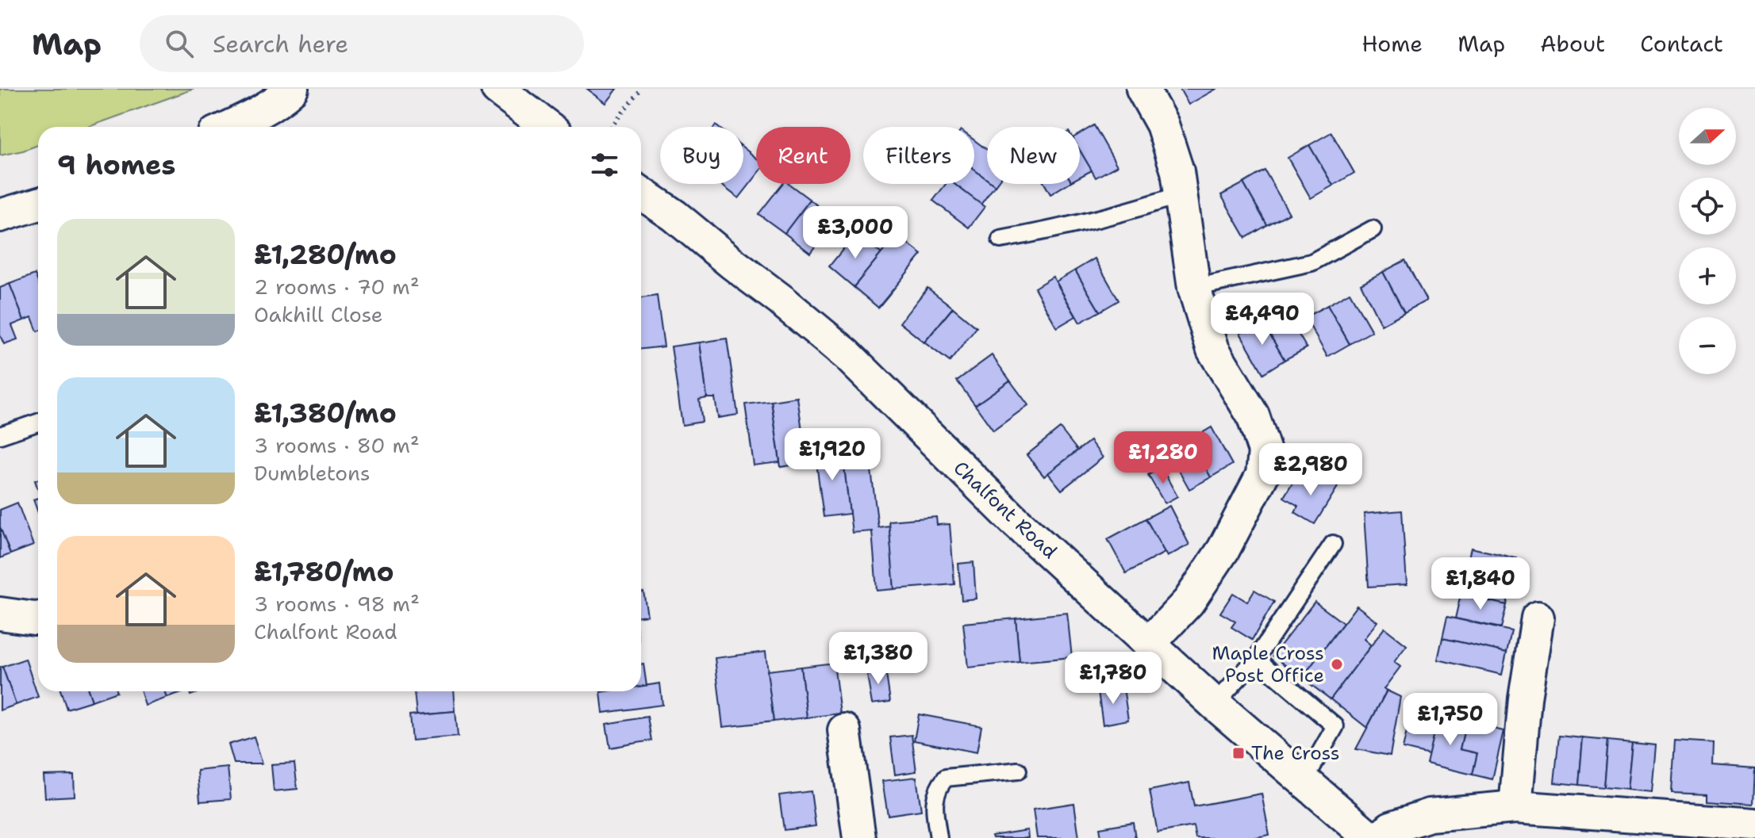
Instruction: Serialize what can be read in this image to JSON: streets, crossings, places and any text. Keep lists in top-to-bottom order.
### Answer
{
  "streets": {
    "street": ["Chalfont Road"]
  },
  "places": {
    "other": ["Maple Cross Post Office"],
    "transit": ["The Cross"]
  },
  "north": "right",
  "page": {
    "header": "Map",
    "search": "Search here",
    "nav": [
      "Home",
      "Map",
      "About",
      "Contact"
    ],
    "map_buttons": ["+", "−"],
    "chip": [
      "Buy",
      "Rent",
      "Filters",
      "New"
    ],
    "heading": "9 homes",
    "list": [
      {
        "name": "£1,280/mo",
        "note": "2 rooms · 70 m² · Oakhill Close"
      },
      {
        "name": "£1,380/mo",
        "note": "3 rooms · 80 m² · Dumbletons"
      },
      {
        "name": "£1,780/mo",
        "note": "3 rooms · 98 m² · Chalfont Road"
      }
    ],
    "price": [
      "£3,000",
      "£4,490",
      "£1,920",
      "£1,280",
      "£2,980",
      "£1,840",
      "£1,380",
      "£1,780",
      "£1,750"
    ]
  }
}
